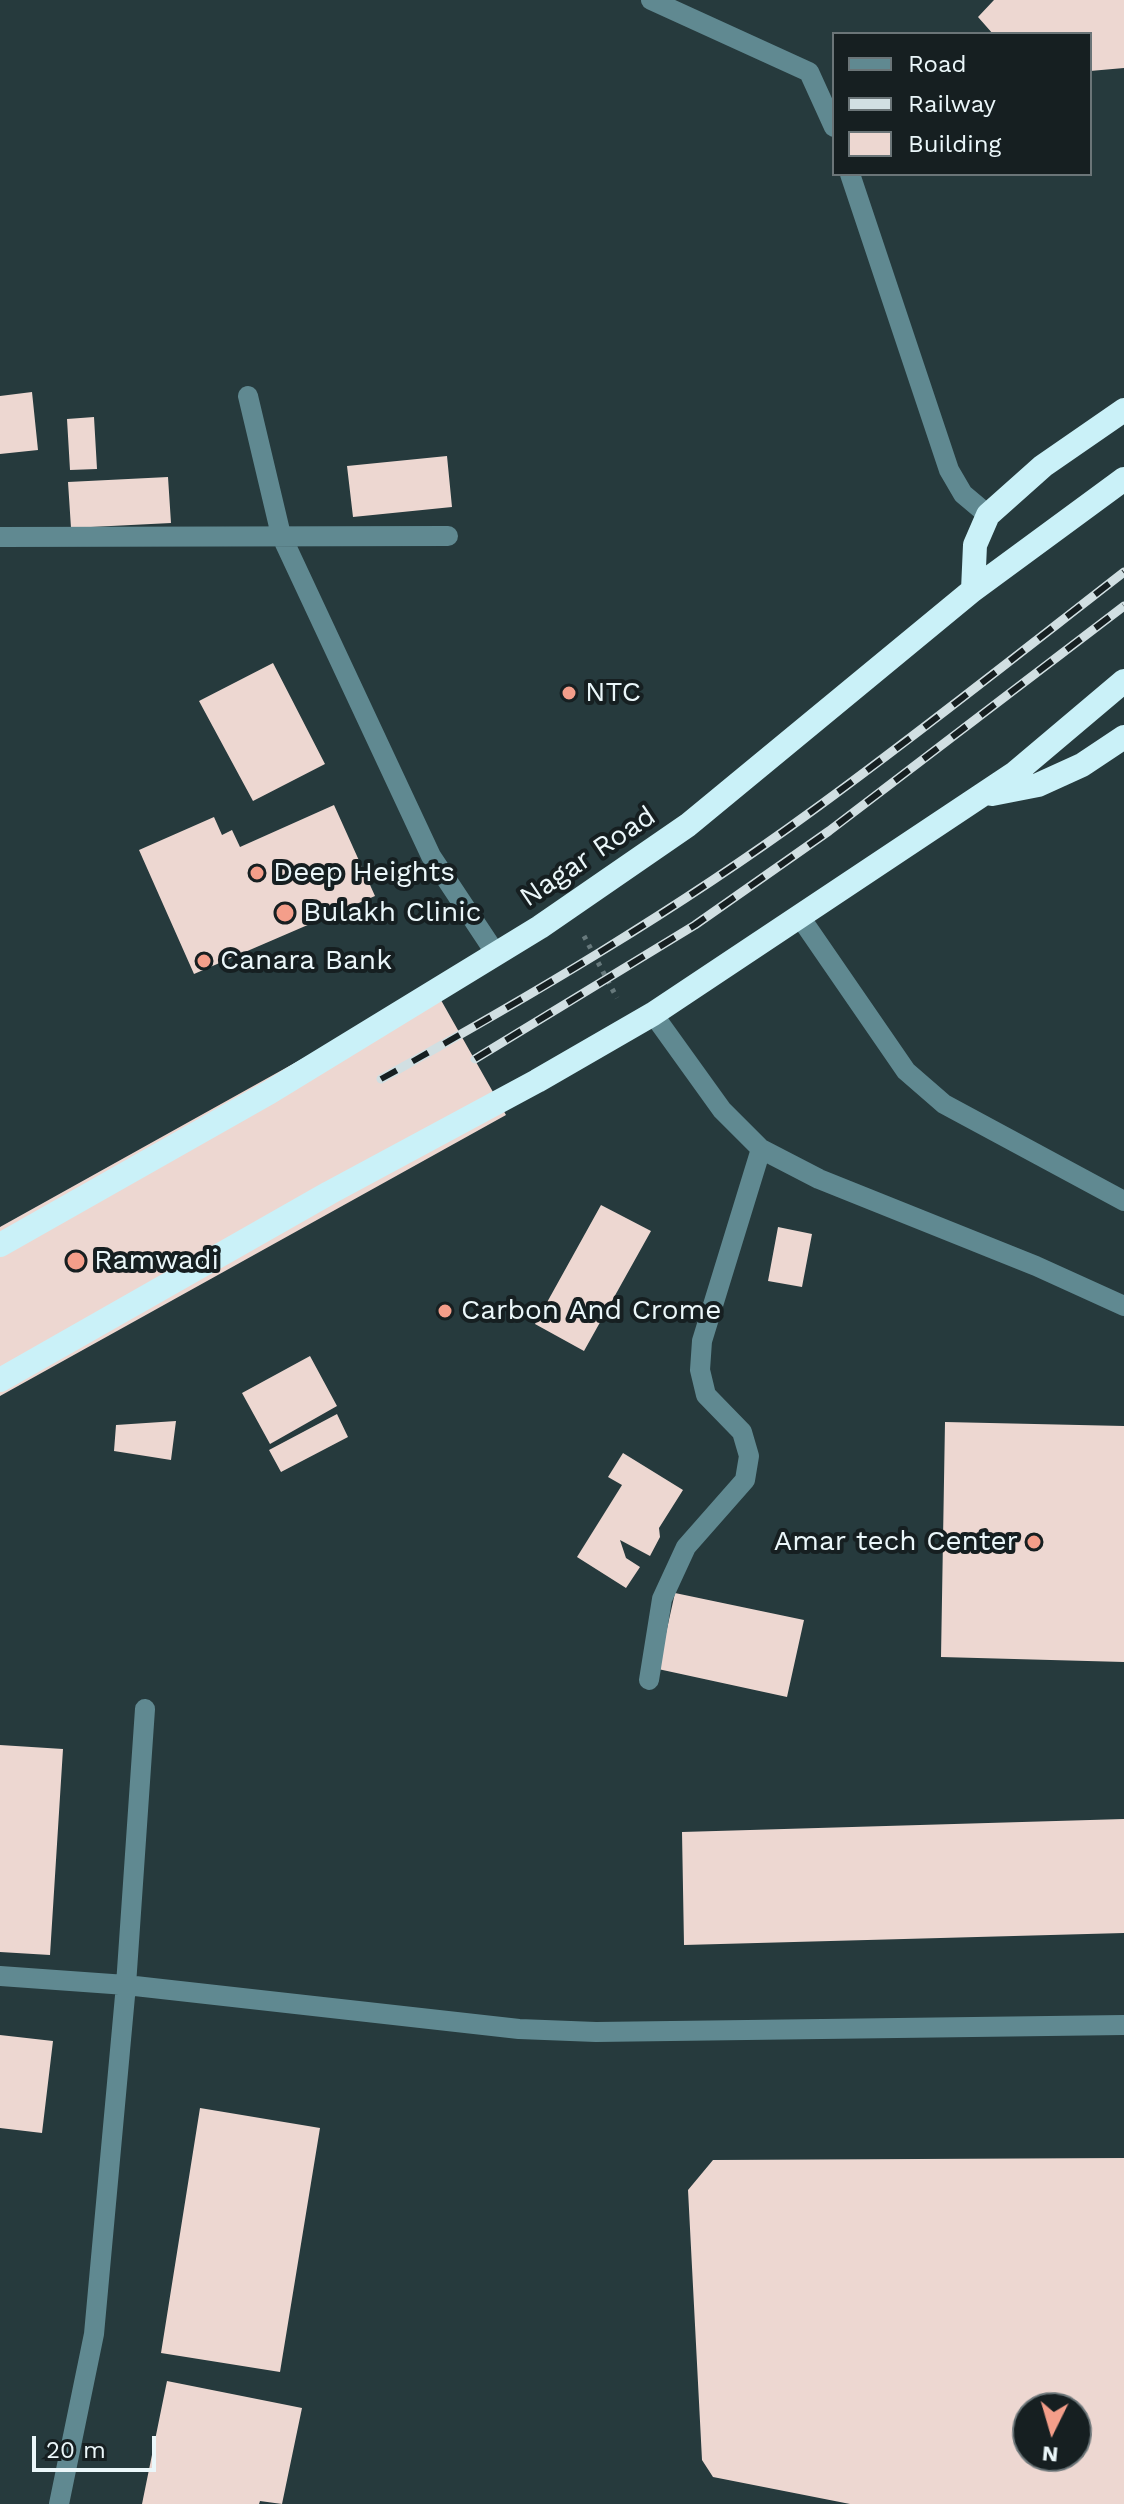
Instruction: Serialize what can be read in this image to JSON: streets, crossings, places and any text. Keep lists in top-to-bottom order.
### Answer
{
  "streets": {
    "highway": ["Nagar Road"]
  },
  "places": [
    "NTC",
    "Deep Heights",
    "Bulakh Clinic",
    "Canara Bank",
    "Ramwadi",
    "Carbon And Crome",
    "Amar tech Center"
  ],
  "legend": ["Road", "Railway", "Building"],
  "scale_bar": "20 m",
  "north": "bottom"
}
